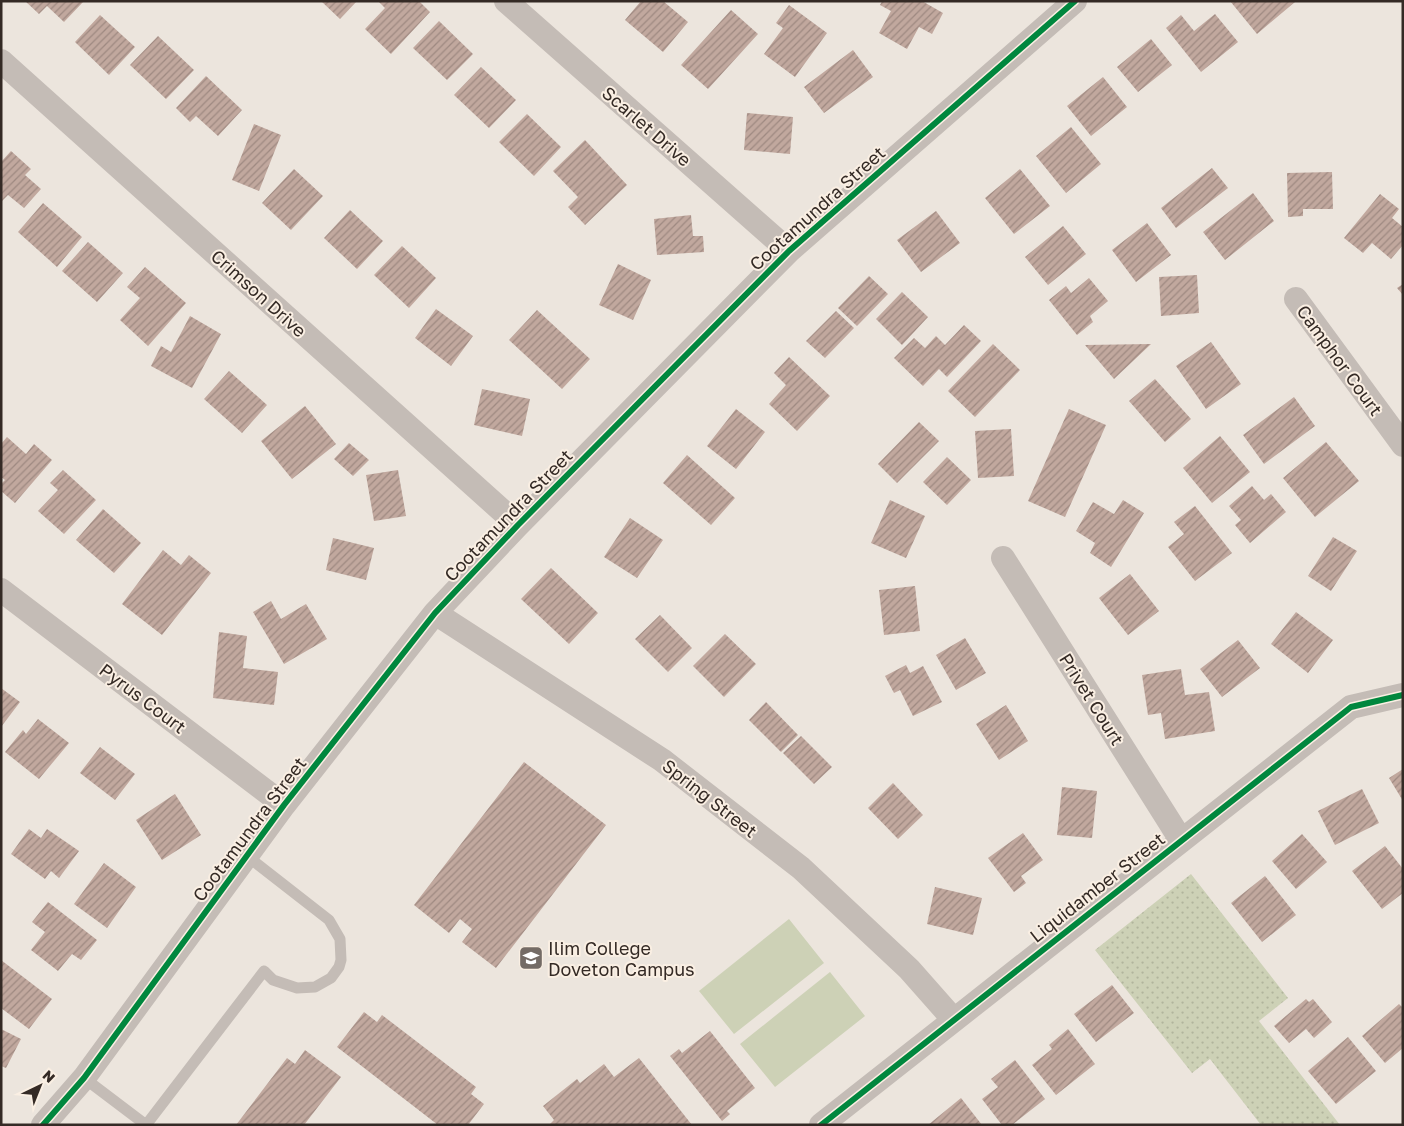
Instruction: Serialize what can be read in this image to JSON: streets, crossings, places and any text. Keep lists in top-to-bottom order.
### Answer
{
  "streets": {
    "street": [
      "Scarlet Drive",
      "Cootamundra Street",
      "Crimson Drive",
      "Camphor Court",
      "Pyrus Court",
      "Privet Court",
      "Spring Street",
      "Liquidamber Street"
    ]
  },
  "crossings": [
    ["Scarlet Drive", "Cootamundra Street"],
    ["Cootamundra Street", "Crimson Drive"],
    ["Cootamundra Street", "Pyrus Court"],
    ["Cootamundra Street", "Spring Street"],
    ["Privet Court", "Liquidamber Street"],
    ["Spring Street", "Liquidamber Street"]
  ],
  "places": {
    "school or university": ["Ilim College Doveton Campus"]
  },
  "north": "top right"
}
